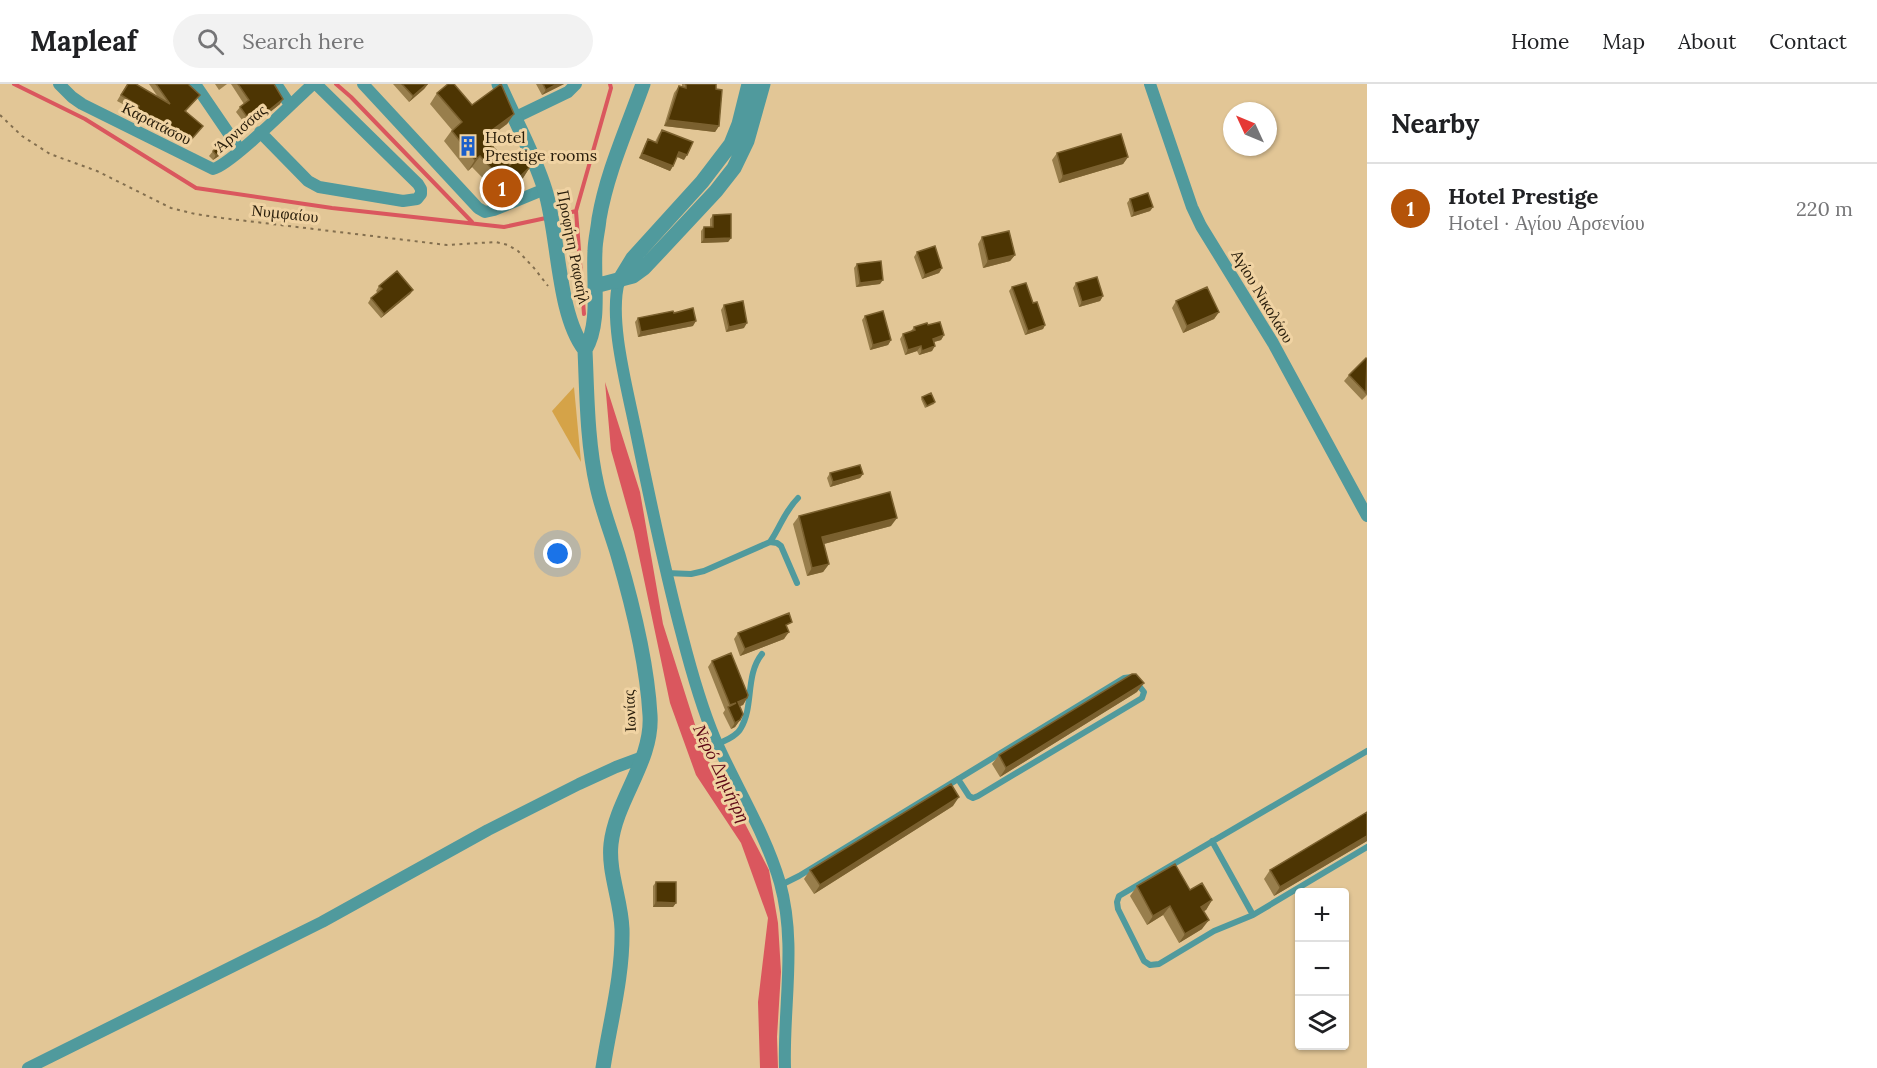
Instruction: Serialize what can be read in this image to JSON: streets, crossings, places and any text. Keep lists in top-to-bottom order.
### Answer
{
  "streets": {
    "street": [
      "Καρατάσου",
      "Άρνισσας",
      "Προφήτη Ραφαήλ",
      "Αγίου Νικολάου",
      "Ιωνίας"
    ],
    "path": ["Νυμφαίου"]
  },
  "crossings": [
    ["Καρατάσου", "Άρνισσας"],
    ["Προφήτη Ραφαήλ", "Ιωνίας"]
  ],
  "water": ["Νερό Δημήτρη"],
  "places": {
    "building": ["Hotel Prestige rooms"]
  },
  "north": "top left",
  "page": {
    "header": "Mapleaf",
    "search": "Search here",
    "nav": [
      "Home",
      "Map",
      "About",
      "Contact"
    ],
    "heading": "Nearby",
    "list": [
      {
        "mark": "1",
        "name": "Hotel Prestige",
        "note": "Hotel · Αγίου Αρσενίου",
        "value": "220 m"
      }
    ],
    "pins": "1",
    "map_buttons": ["+", "−"]
  }
}
